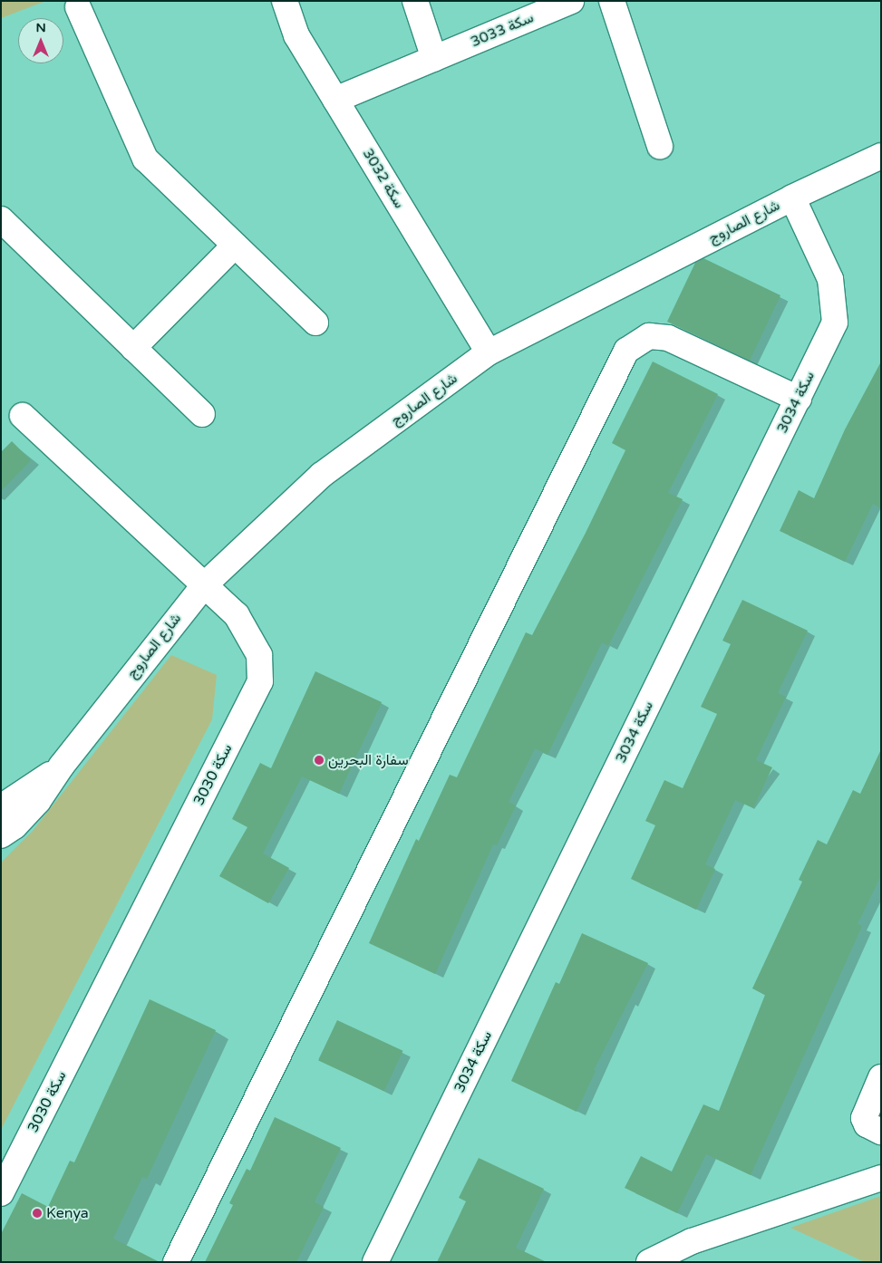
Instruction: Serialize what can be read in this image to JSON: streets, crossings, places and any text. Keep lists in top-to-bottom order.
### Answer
{
  "streets": {
    "street": [
      "سكة 3033",
      "سكة 3032",
      "شارع الصاروج",
      "سكة 3034",
      "سكة 3030"
    ]
  },
  "crossings": [
    ["سكة 3033", "سكة 3032"],
    ["سكة 3032", "شارع الصاروج"],
    ["شارع الصاروج", "سكة 3034"],
    ["شارع الصاروج", "سكة 3030"]
  ],
  "places": ["سفارة البحرين", "Kenya"],
  "north": "top"
}
